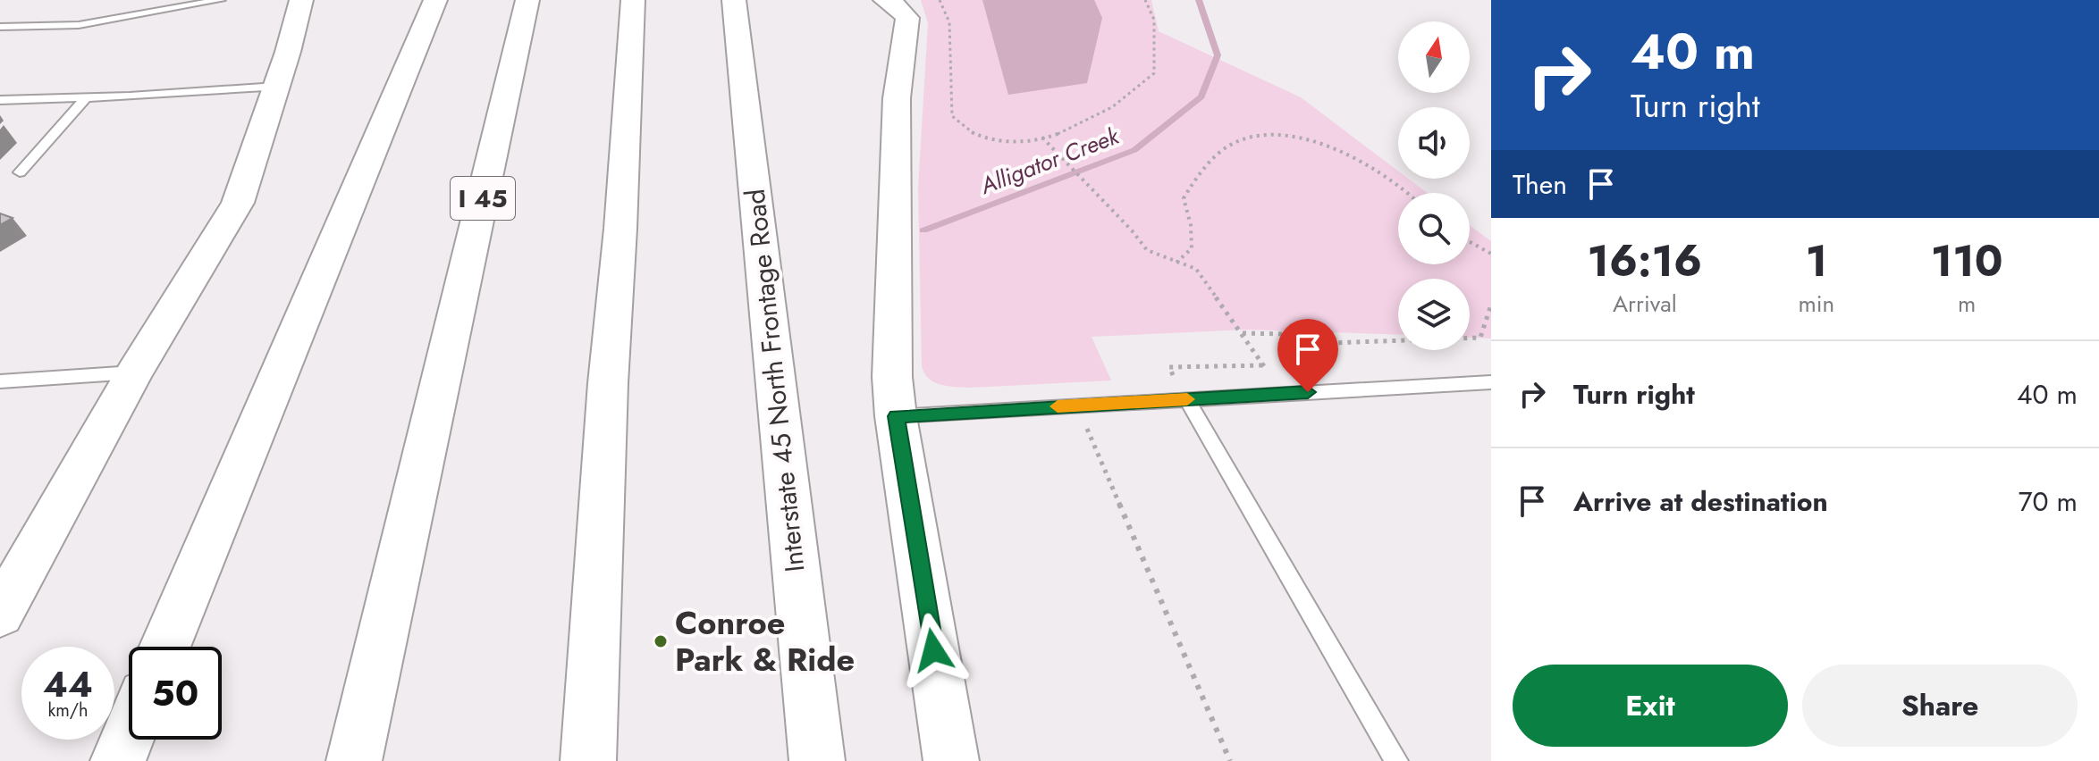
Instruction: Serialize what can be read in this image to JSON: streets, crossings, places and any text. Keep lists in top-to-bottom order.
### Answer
{
  "streets": {
    "main road": ["I 45", "Interstate 45 North Frontage Road"]
  },
  "water": ["Alligator Creek"],
  "places": ["Conroe Park & Ride"],
  "north": "top",
  "page": {
    "turn": ["40 m", "Turn right"],
    "then": "Then",
    "eta": [
      "16:16",
      "Arrival",
      "1",
      "min",
      "110",
      "m"
    ],
    "list": [
      {
        "name": "Turn right",
        "value": "40 m"
      },
      {
        "name": "Arrive at destination",
        "value": "70 m"
      }
    ],
    "speed": "44 km/h",
    "limit": "50",
    "buttons": ["Exit", "Share"]
  }
}
